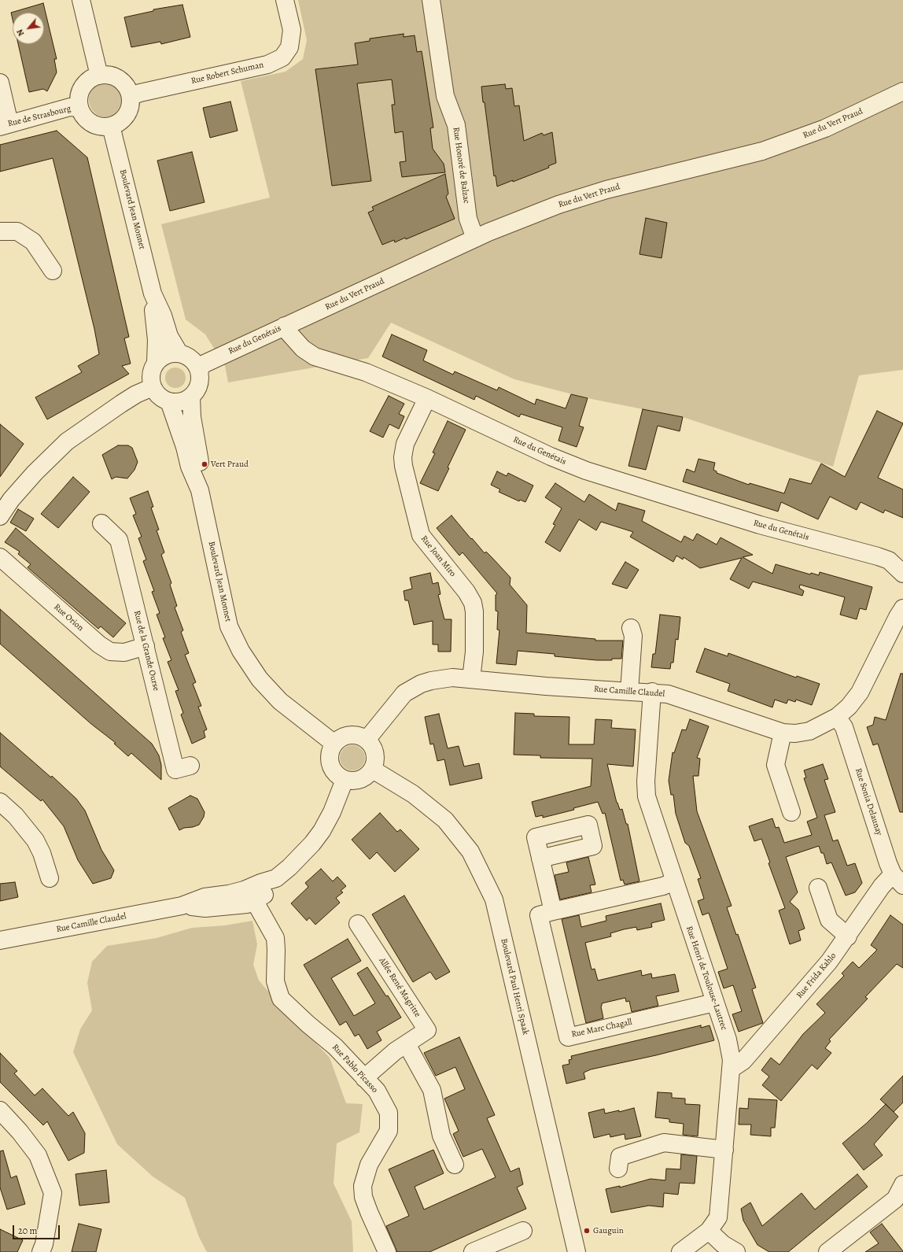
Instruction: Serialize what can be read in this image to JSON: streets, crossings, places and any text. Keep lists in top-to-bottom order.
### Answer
{
  "streets": {
    "street": [
      "Rue Robert Schuman",
      "Rue de Strasbourg",
      "Rue du Vert Praud",
      "Rue Honoré de Balzac",
      "Boulevard Jean Monnet",
      "Rue du Genétais",
      "Rue Joan Miro",
      "Rue Orion",
      "Rue de la Grande Ourse",
      "Rue Camille Claudel",
      "Rue Sonia Delaunay",
      "Rue Frida Kahlo",
      "Rue Henri de Toulouse-Lautrec",
      "Boulevard Paul Henri Spaak",
      "Allée René Magritte",
      "Rue Marc Chagall",
      "Rue Pablo Picasso"
    ]
  },
  "crossings": [
    ["Rue Robert Schuman", "Rue de Strasbourg"],
    ["Rue Robert Schuman", "Boulevard Jean Monnet"],
    ["Rue de Strasbourg", "Boulevard Jean Monnet"],
    ["Rue du Vert Praud", "Rue Honoré de Balzac"],
    ["Rue du Vert Praud", "Rue du Genétais"],
    ["Boulevard Jean Monnet", "Rue du Genétais"],
    ["Boulevard Jean Monnet", "Rue Camille Claudel"],
    ["Boulevard Jean Monnet", "Boulevard Paul Henri Spaak"],
    ["Rue du Genétais", "Rue Joan Miro"],
    ["Rue Joan Miro", "Rue Camille Claudel"],
    ["Rue Orion", "Rue de la Grande Ourse"],
    ["Rue Camille Claudel", "Rue Sonia Delaunay"],
    ["Rue Camille Claudel", "Rue Henri de Toulouse-Lautrec"],
    ["Rue Camille Claudel", "Boulevard Paul Henri Spaak"],
    ["Rue Camille Claudel", "Rue Pablo Picasso"],
    ["Rue Sonia Delaunay", "Rue Frida Kahlo"],
    ["Rue Frida Kahlo", "Rue Henri de Toulouse-Lautrec"],
    ["Rue Henri de Toulouse-Lautrec", "Rue Marc Chagall"],
    ["Allée René Magritte", "Rue Pablo Picasso"]
  ],
  "places": ["Vert Praud", "Gauguin"],
  "scale_bar": "20 m",
  "north": "bottom left"
}
